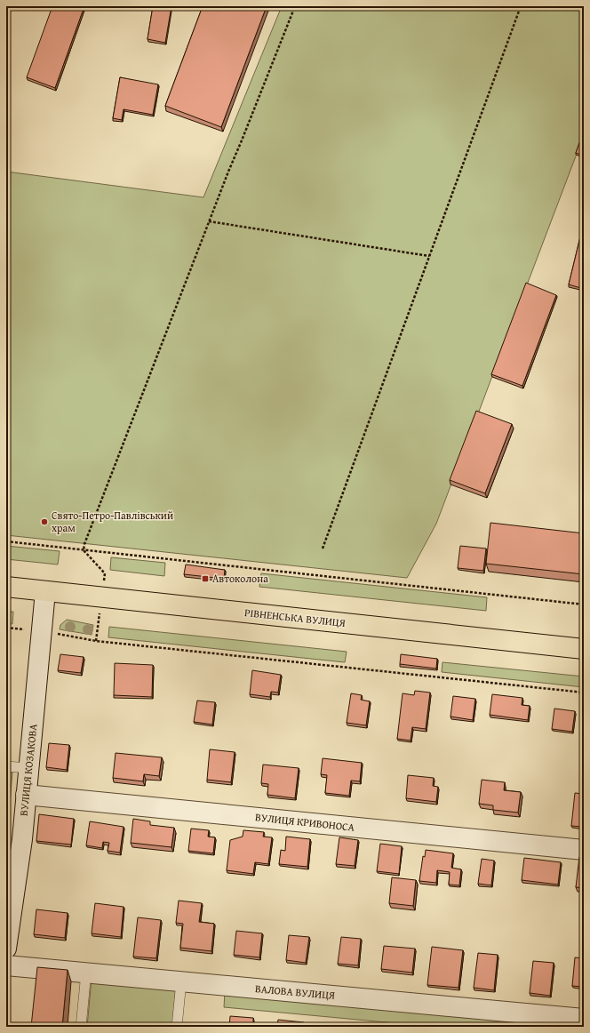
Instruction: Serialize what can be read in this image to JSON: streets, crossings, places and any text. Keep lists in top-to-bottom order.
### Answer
{
  "streets": {
    "main road": ["РІВНЕНСЬКА ВУЛИЦЯ"],
    "street": ["ВУЛИЦЯ КОЗАКОВА", "ВУЛИЦЯ КРИВОНОСА", "ВАЛОВА ВУЛИЦЯ"]
  },
  "crossings": [
    ["РІВНЕНСЬКА ВУЛИЦЯ", "ВУЛИЦЯ КОЗАКОВА"],
    ["ВУЛИЦЯ КОЗАКОВА", "ВУЛИЦЯ КРИВОНОСА"]
  ],
  "places": {
    "other": ["Свято-Петро-Павлівський храм"],
    "transit": ["Автоколона"]
  }
}
